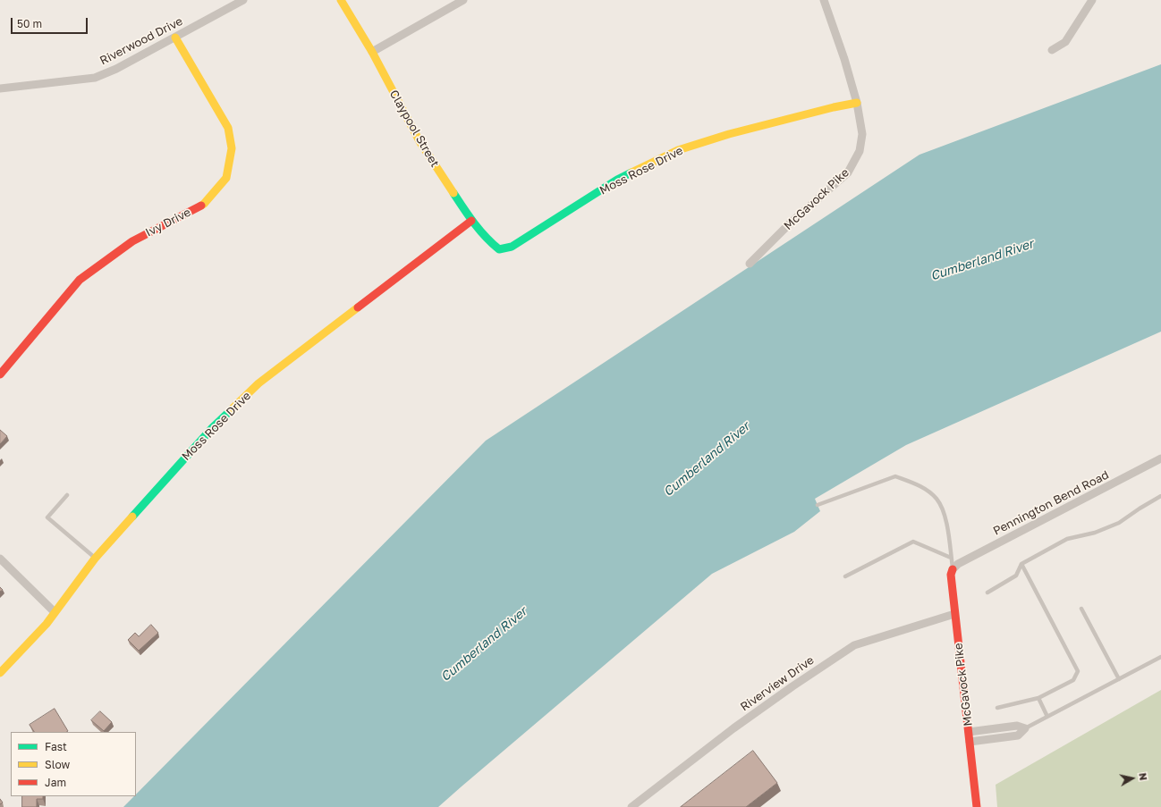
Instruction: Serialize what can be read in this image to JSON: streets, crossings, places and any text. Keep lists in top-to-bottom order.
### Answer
{
  "streets": {
    "street": [
      "Riverwood Drive",
      "Claypool Street",
      "Moss Rose Drive",
      "McGavock Pike",
      "Ivy Drive",
      "Pennington Bend Road",
      "Riverview Drive"
    ]
  },
  "crossings": [
    ["Riverwood Drive", "Ivy Drive"],
    ["Claypool Street", "Moss Rose Drive"],
    ["Moss Rose Drive", "McGavock Pike"],
    ["McGavock Pike", "Pennington Bend Road"],
    ["McGavock Pike", "Riverview Drive"]
  ],
  "water": ["Cumberland River"],
  "legend": ["Fast", "Slow", "Jam"],
  "scale_bar": "50 m",
  "north": "right"
}
